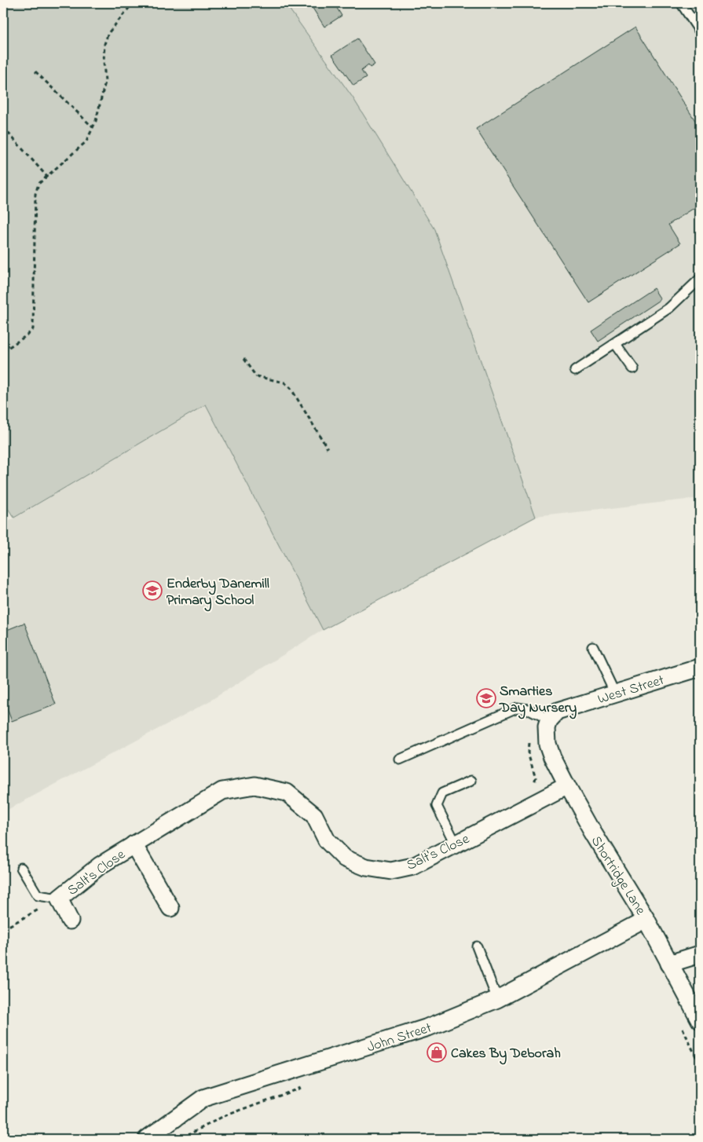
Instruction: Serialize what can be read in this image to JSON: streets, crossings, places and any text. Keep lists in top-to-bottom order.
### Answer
{
  "streets": {
    "street": [
      "West Street",
      "Salt's Close",
      "Shortridge Lane",
      "John Street"
    ]
  },
  "crossings": [
    ["West Street", "Shortridge Lane"],
    ["Salt's Close", "Shortridge Lane"],
    ["Shortridge Lane", "John Street"]
  ],
  "places": {
    "school or university": ["Enderby Danemill Primary School", "Smarties Day Nursery"],
    "shop": ["Cakes By Deborah"]
  }
}
